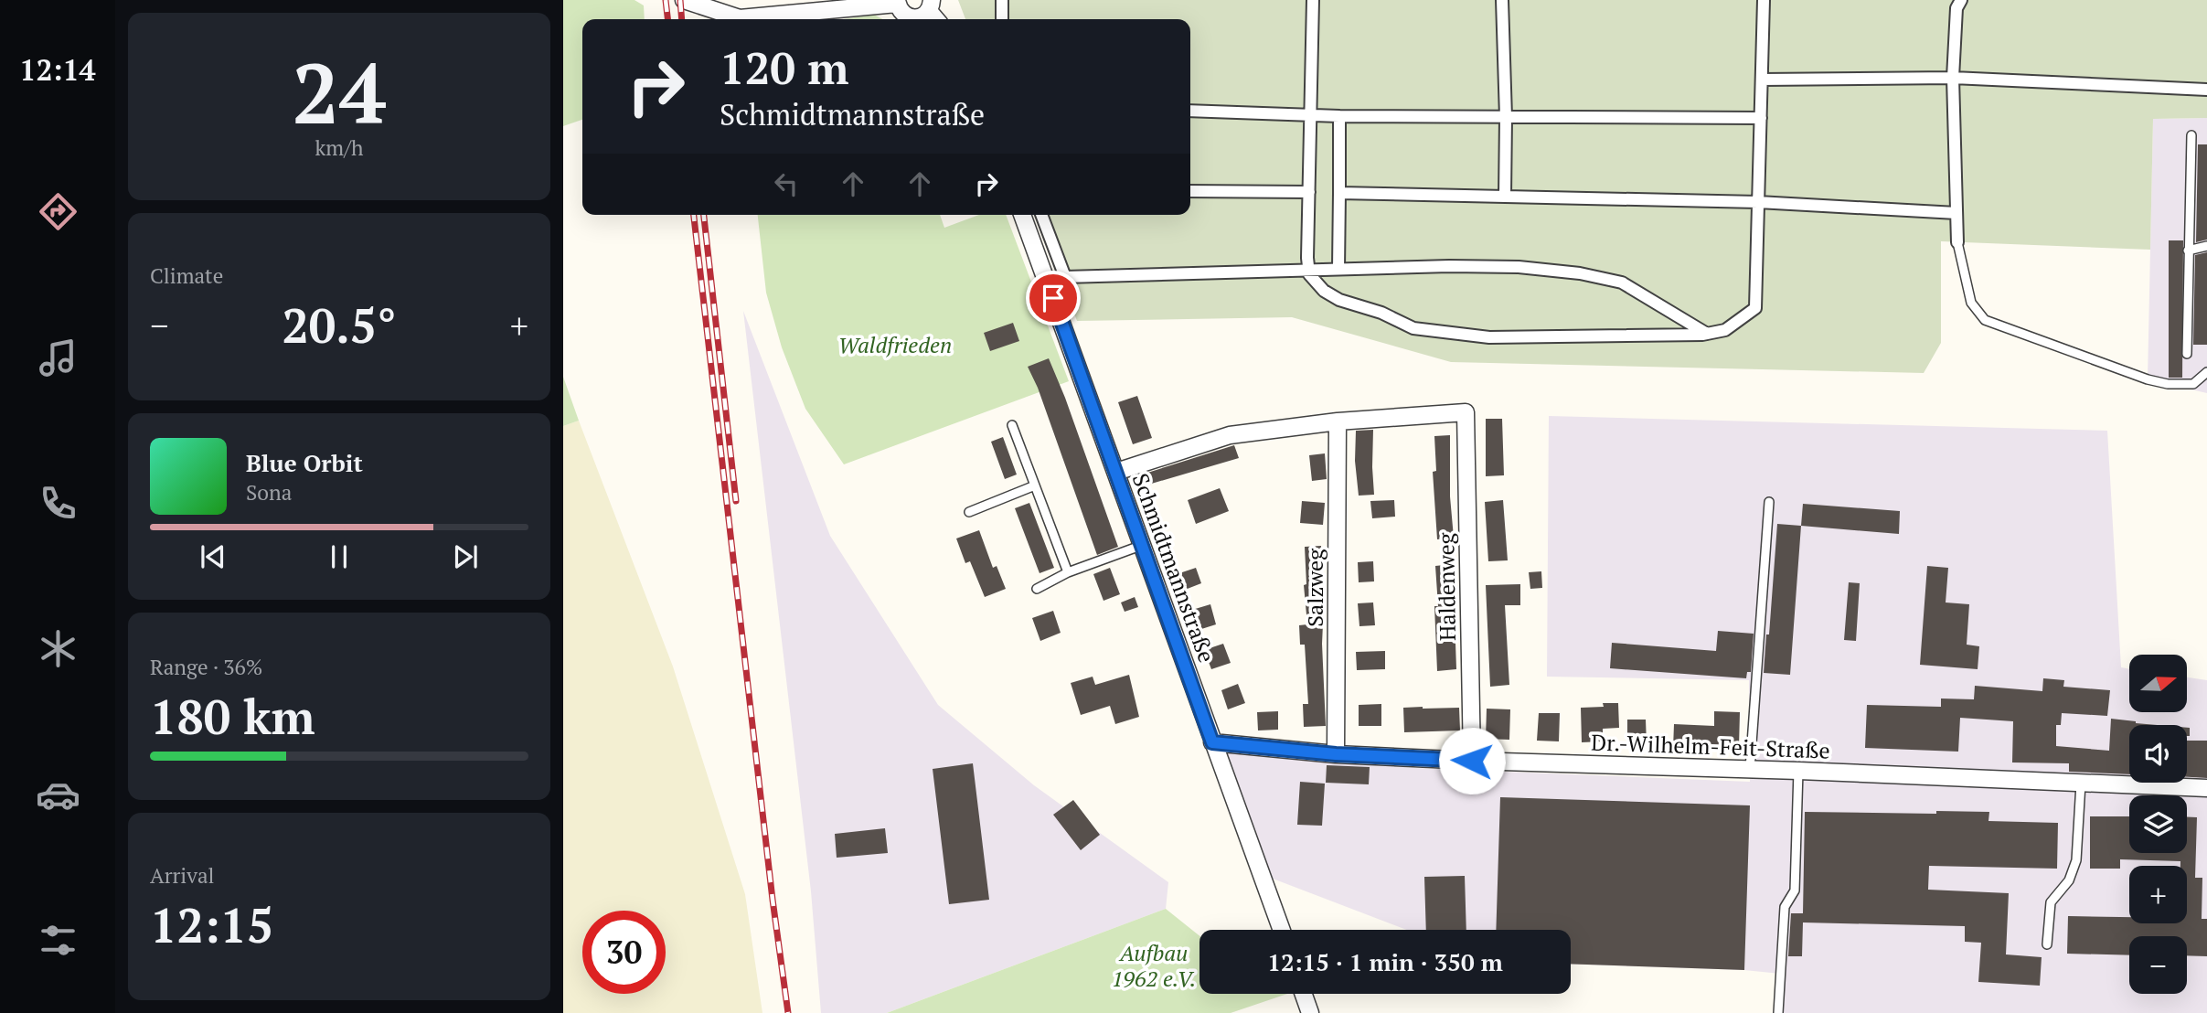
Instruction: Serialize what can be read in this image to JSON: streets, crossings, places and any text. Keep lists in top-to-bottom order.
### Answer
{
  "streets": {
    "street": [
      "Schmidtmannstraße",
      "Haldenweg",
      "Salzweg",
      "Dr.-Wilhelm-Feit-Straße"
    ]
  },
  "crossings": [
    ["Schmidtmannstraße", "Dr.-Wilhelm-Feit-Straße"],
    ["Haldenweg", "Salzweg"],
    ["Haldenweg", "Dr.-Wilhelm-Feit-Straße"],
    ["Salzweg", "Dr.-Wilhelm-Feit-Straße"]
  ],
  "parks": ["Waldfrieden", "Aufbau 1962 e.V."],
  "north": "right",
  "page": {
    "tabs": "12:14",
    "tile": [
      ["24", "km/h"],
      "Climate",
      ["Range · 36%", "180 km"],
      ["Arrival", "12:15"]
    ],
    "turn": ["120 m", "Schmidtmannstraße"],
    "heat": ["−", "20.5°", "+"],
    "song": ["Blue Orbit", "Sona"],
    "map_buttons": ["+", "−"],
    "limit": "30",
    "trip": "12:15 · 1 min · 350 m"
  }
}
